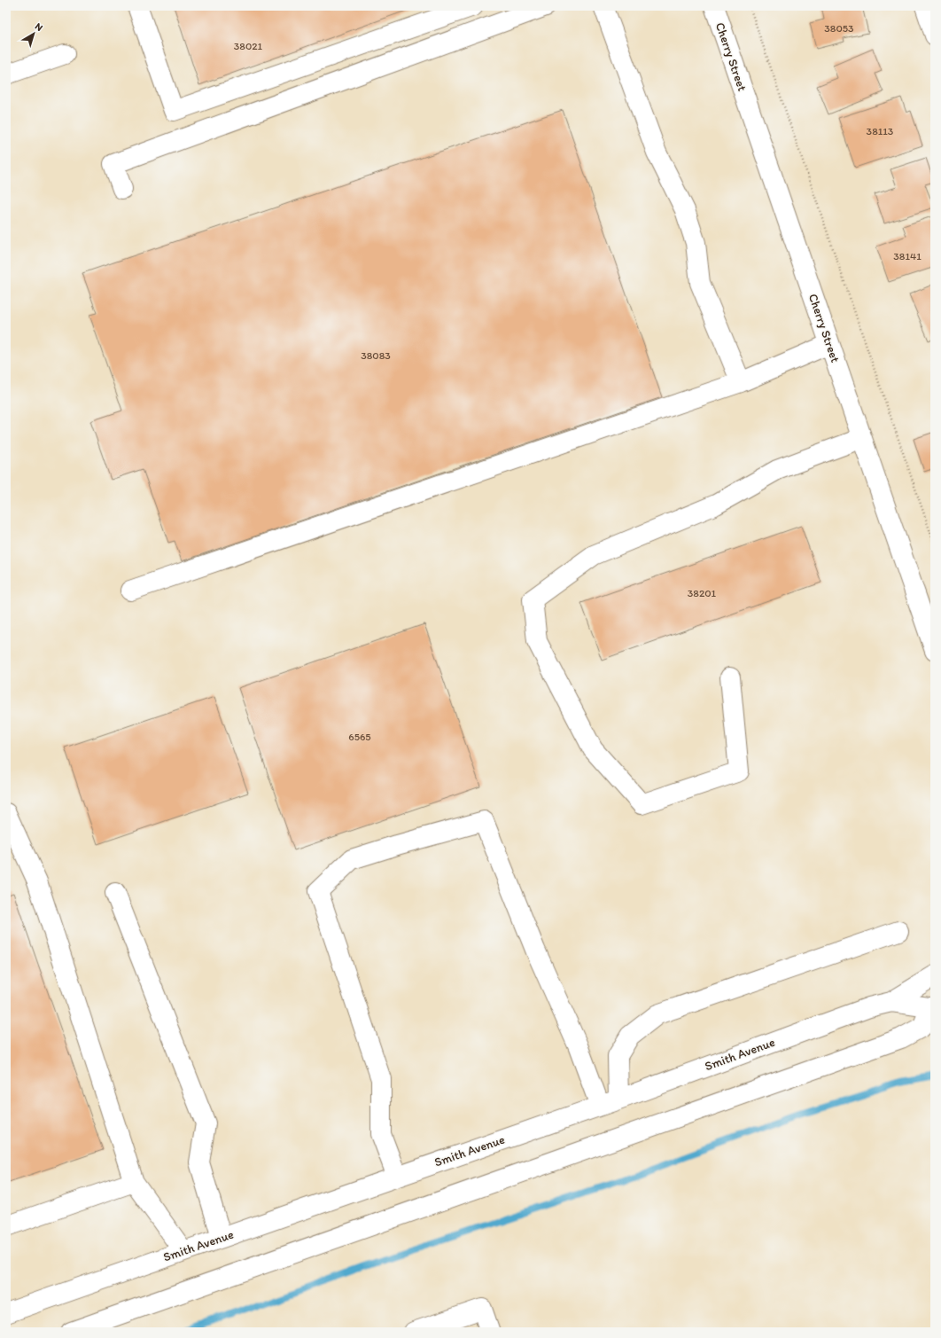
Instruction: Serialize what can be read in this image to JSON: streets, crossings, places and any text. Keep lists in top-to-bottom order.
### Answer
{
  "streets": {
    "street": ["Cherry Street", "Smith Avenue"]
  },
  "house_numbers": [
    "38053",
    "38021",
    "38113",
    "38141",
    "38083",
    "38201",
    "6565"
  ],
  "north": "top right"
}
